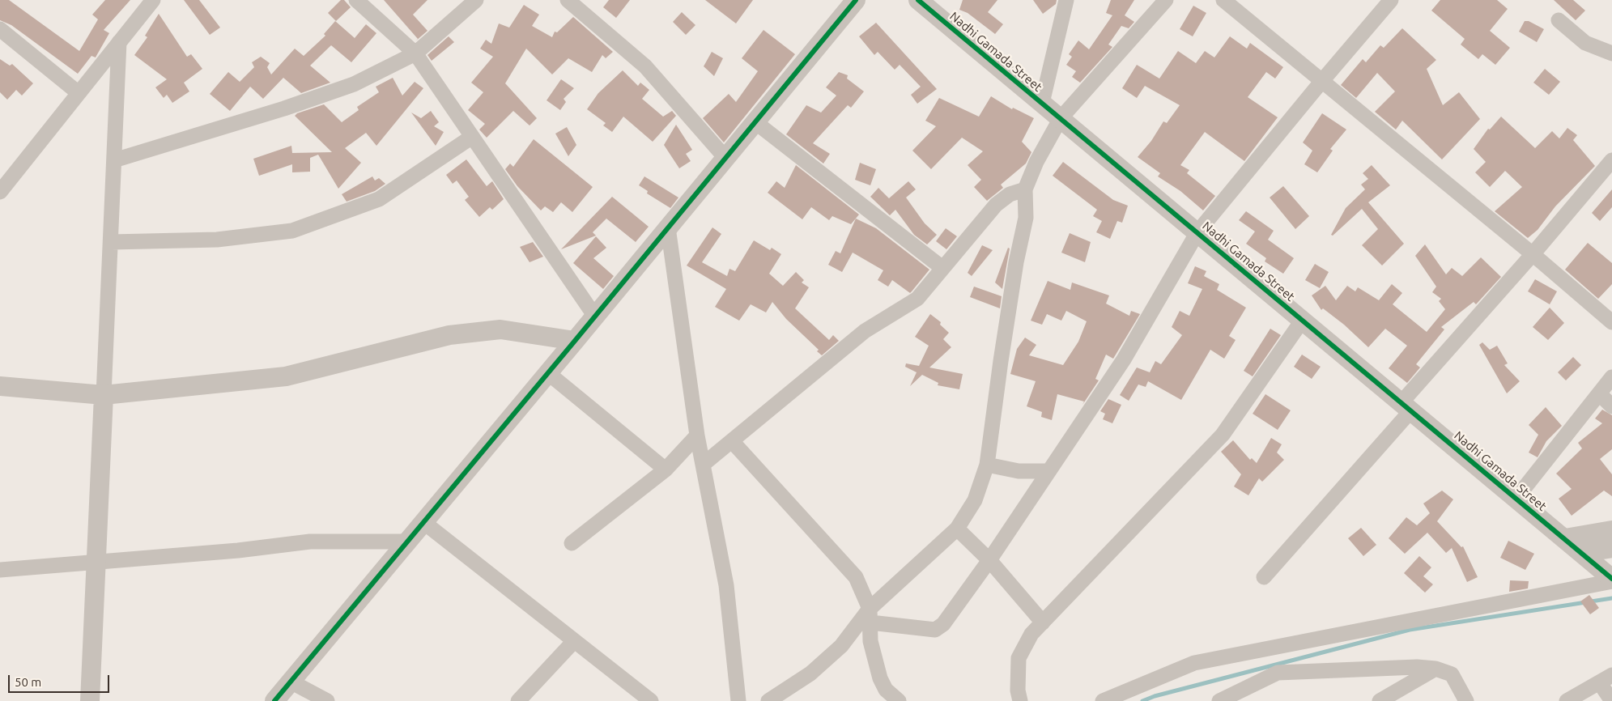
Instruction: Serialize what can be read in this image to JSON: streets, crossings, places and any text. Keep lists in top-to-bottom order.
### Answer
{
  "streets": {
    "street": ["Nadhi Gamada Street"]
  },
  "scale_bar": "50 m"
}
